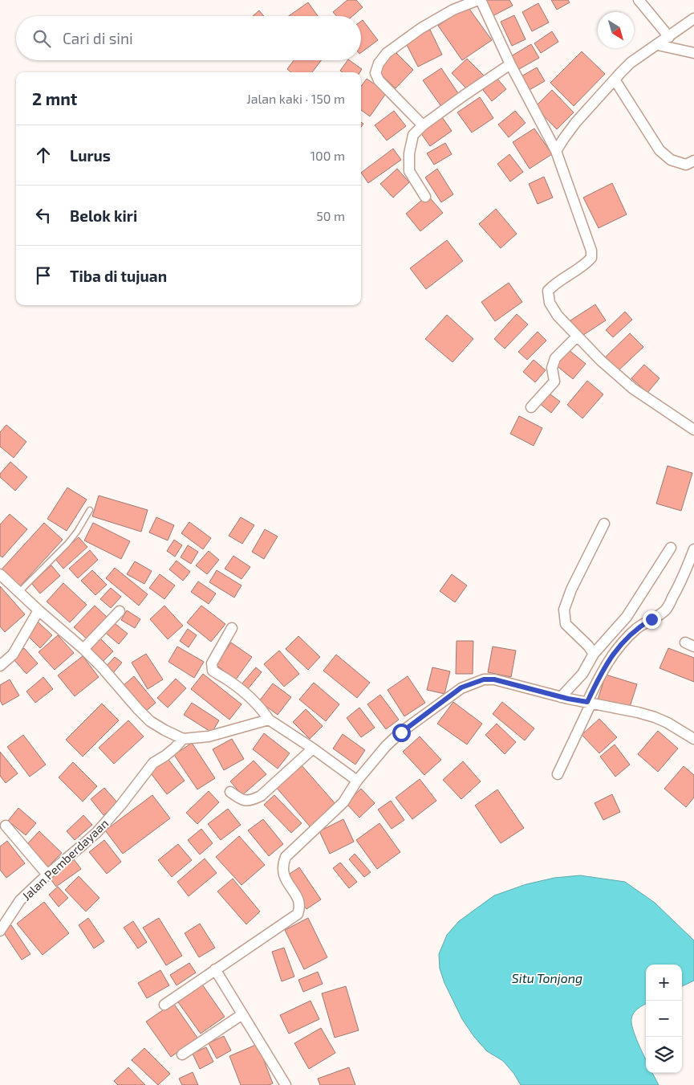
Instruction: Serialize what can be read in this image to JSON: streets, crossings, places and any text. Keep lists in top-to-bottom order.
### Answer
{
  "streets": {
    "street": ["Jalan Pemberdayaan"]
  },
  "water": ["Situ Tonjong"],
  "north": "bottom right",
  "page": {
    "search": "Cari di sini",
    "heading": ["2 mnt", "Jalan kaki · 150 m"],
    "list": [
      ["Lurus", "100 m"],
      ["Belok kiri", "50 m"],
      "Tiba di tujuan"
    ],
    "map_buttons": ["+", "−"]
  }
}
